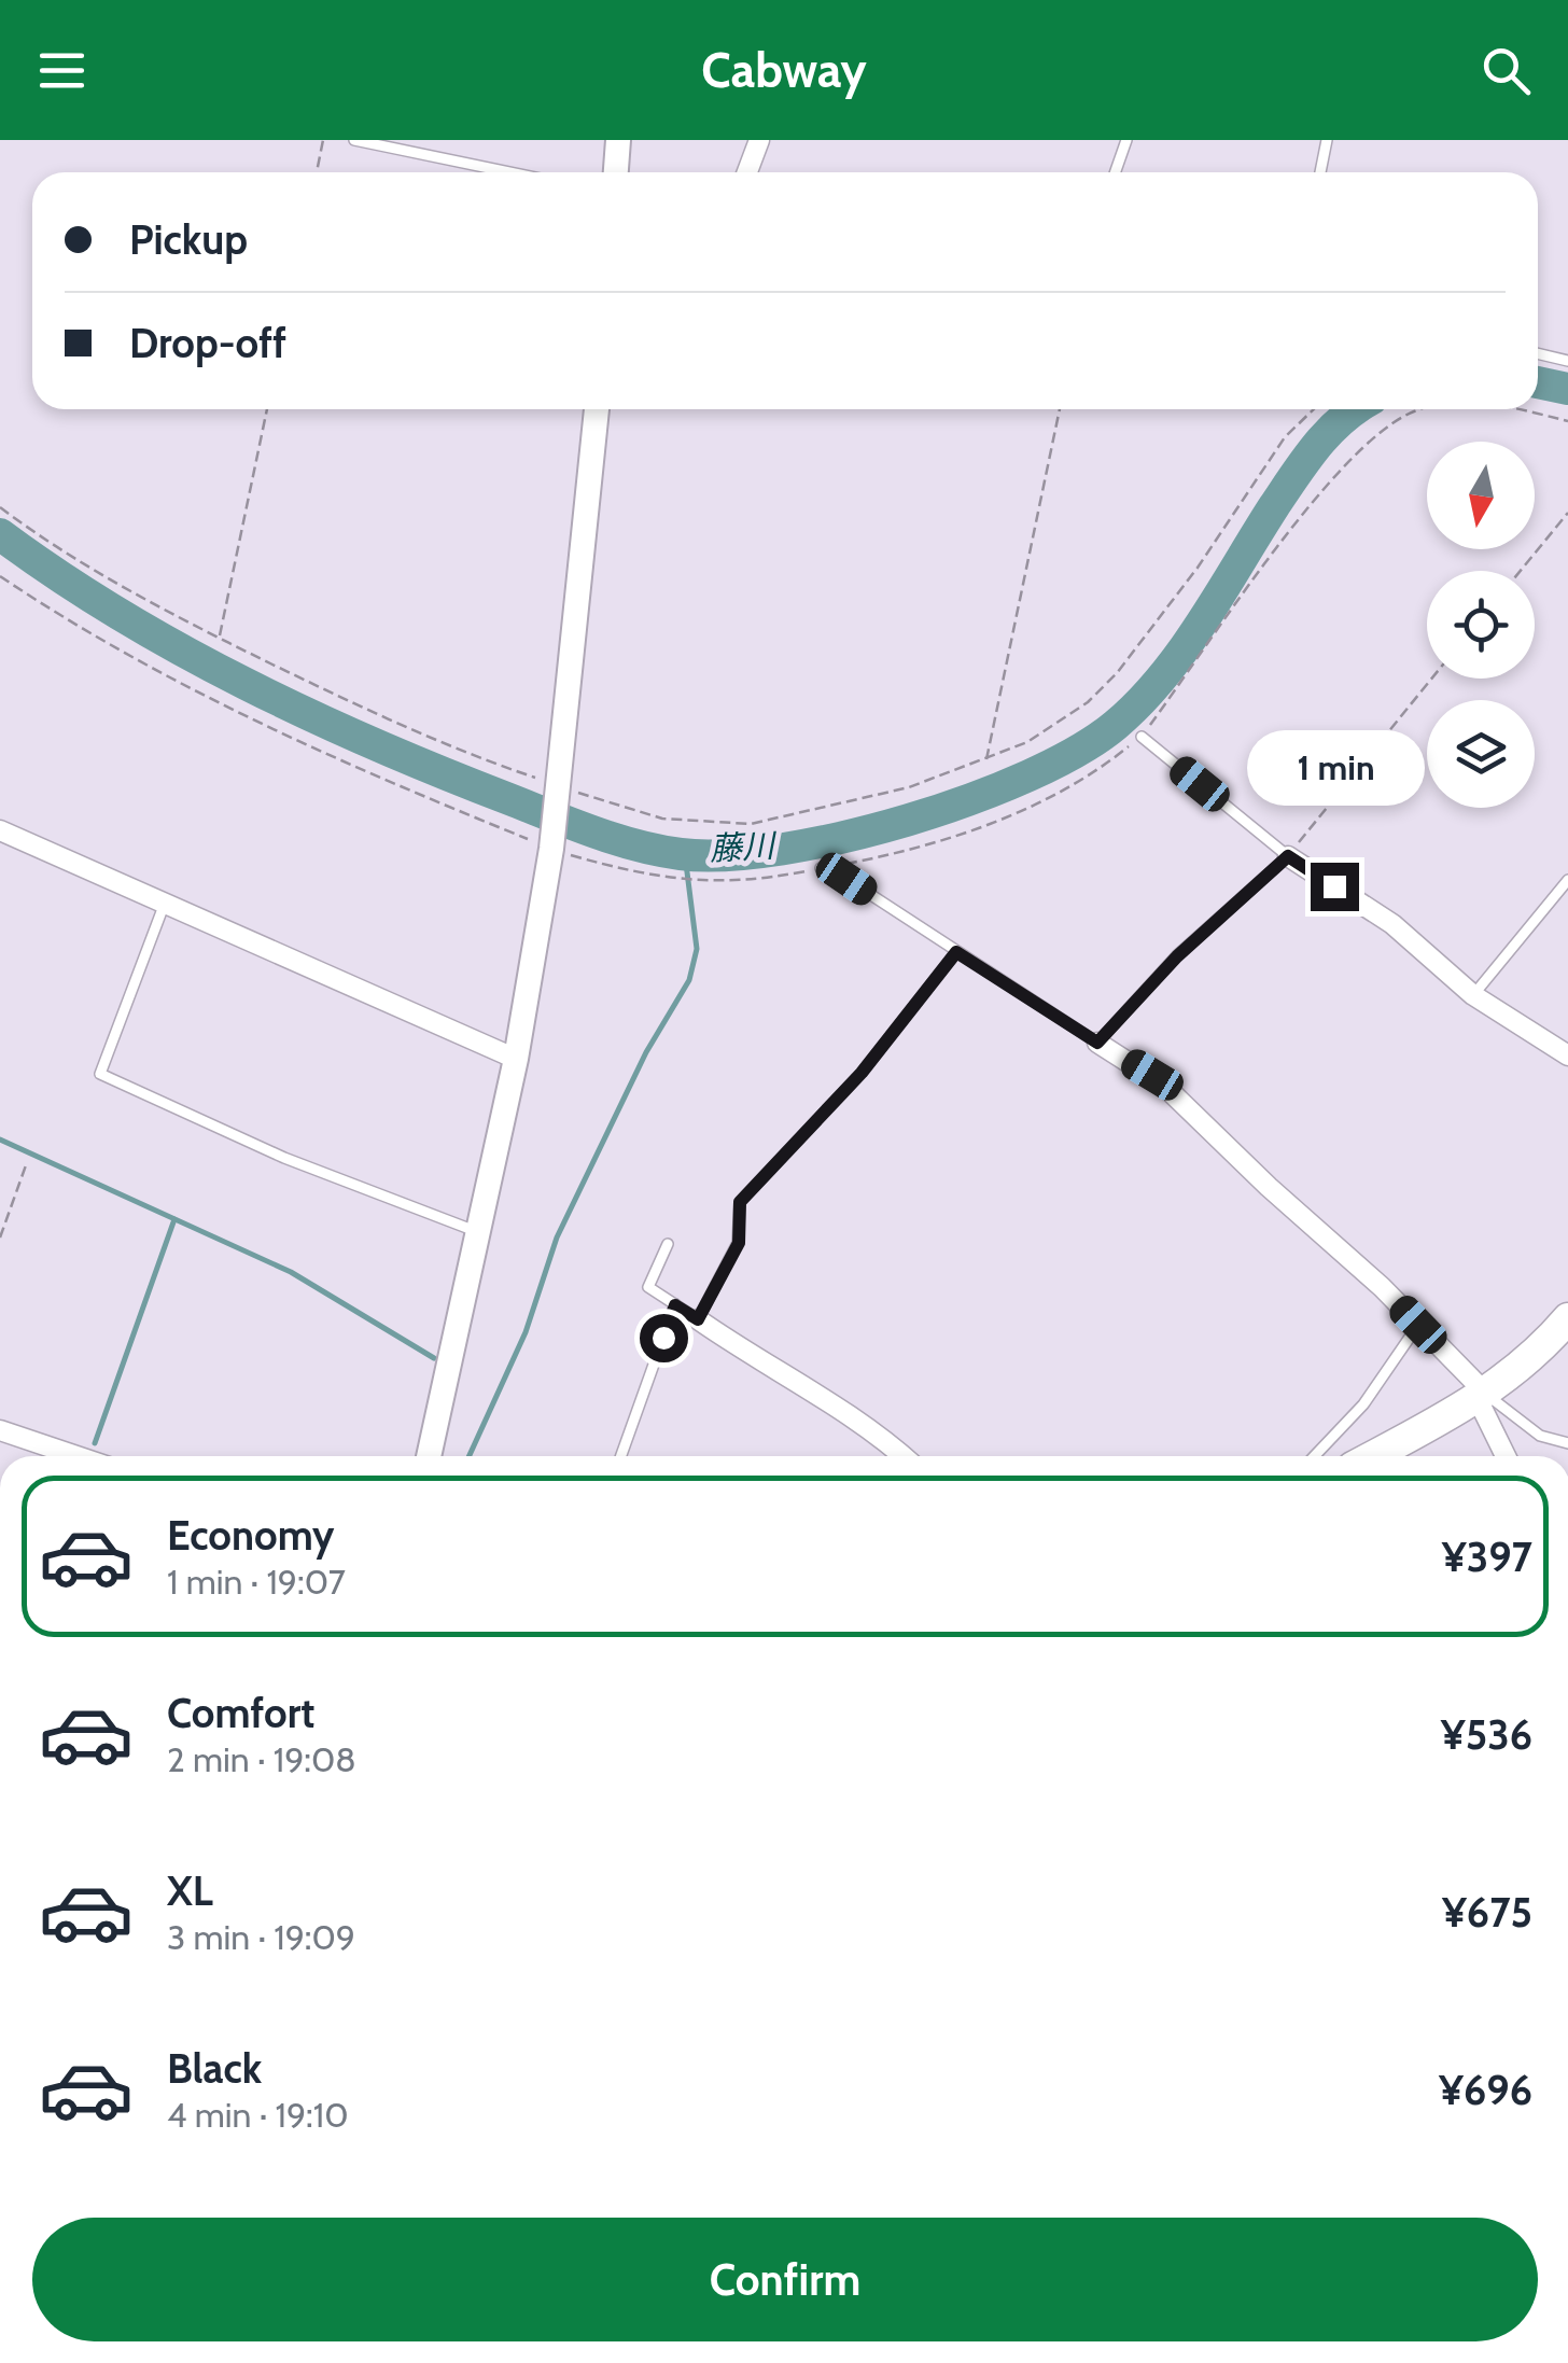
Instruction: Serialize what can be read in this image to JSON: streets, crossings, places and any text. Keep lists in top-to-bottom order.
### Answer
{
  "water": ["藤川"],
  "north": "bottom",
  "page": {
    "header": "Cabway",
    "banner": ["Pickup", "Drop-off"],
    "bubble": "1 min",
    "list": [
      {
        "name": "Economy",
        "note": "1 min · 19:07",
        "value": "¥397"
      },
      {
        "name": "Comfort",
        "note": "2 min · 19:08",
        "value": "¥536"
      },
      {
        "name": "XL",
        "note": "3 min · 19:09",
        "value": "¥675"
      },
      {
        "name": "Black",
        "note": "4 min · 19:10",
        "value": "¥696"
      }
    ],
    "buttons": "Confirm"
  }
}
